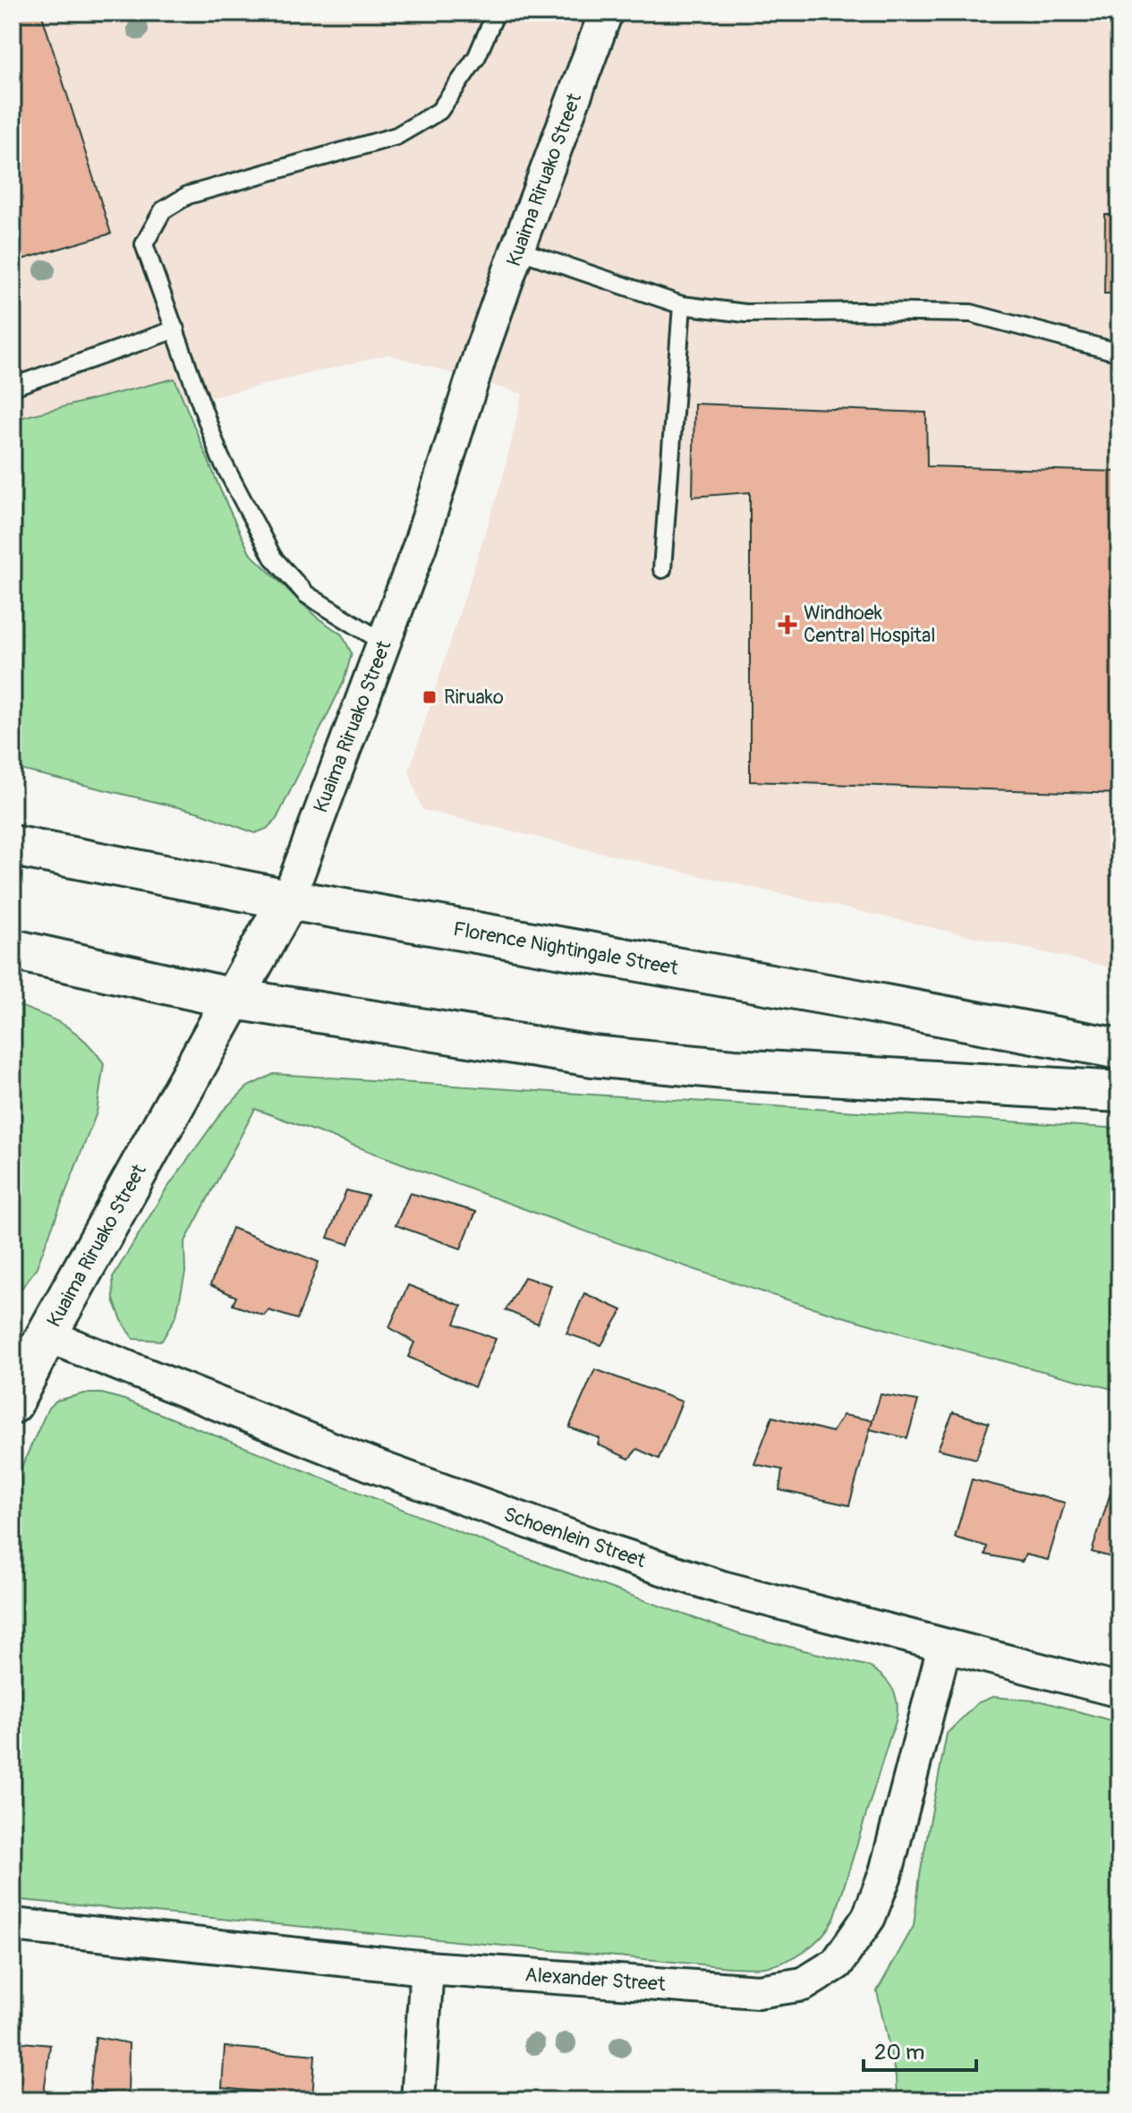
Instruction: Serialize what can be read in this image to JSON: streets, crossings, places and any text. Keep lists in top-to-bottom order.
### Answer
{
  "streets": {
    "main road": ["Kuaima Riruako Street", "Florence Nightingale Street"],
    "street": ["Schoenlein Street", "Alexander Street"]
  },
  "crossings": [
    ["Kuaima Riruako Street", "Florence Nightingale Street"],
    ["Kuaima Riruako Street", "Schoenlein Street"],
    ["Schoenlein Street", "Alexander Street"]
  ],
  "places": {
    "health": ["Windhoek Central Hospital"],
    "transit": ["Riruako"]
  },
  "scale_bar": "20 m"
}
